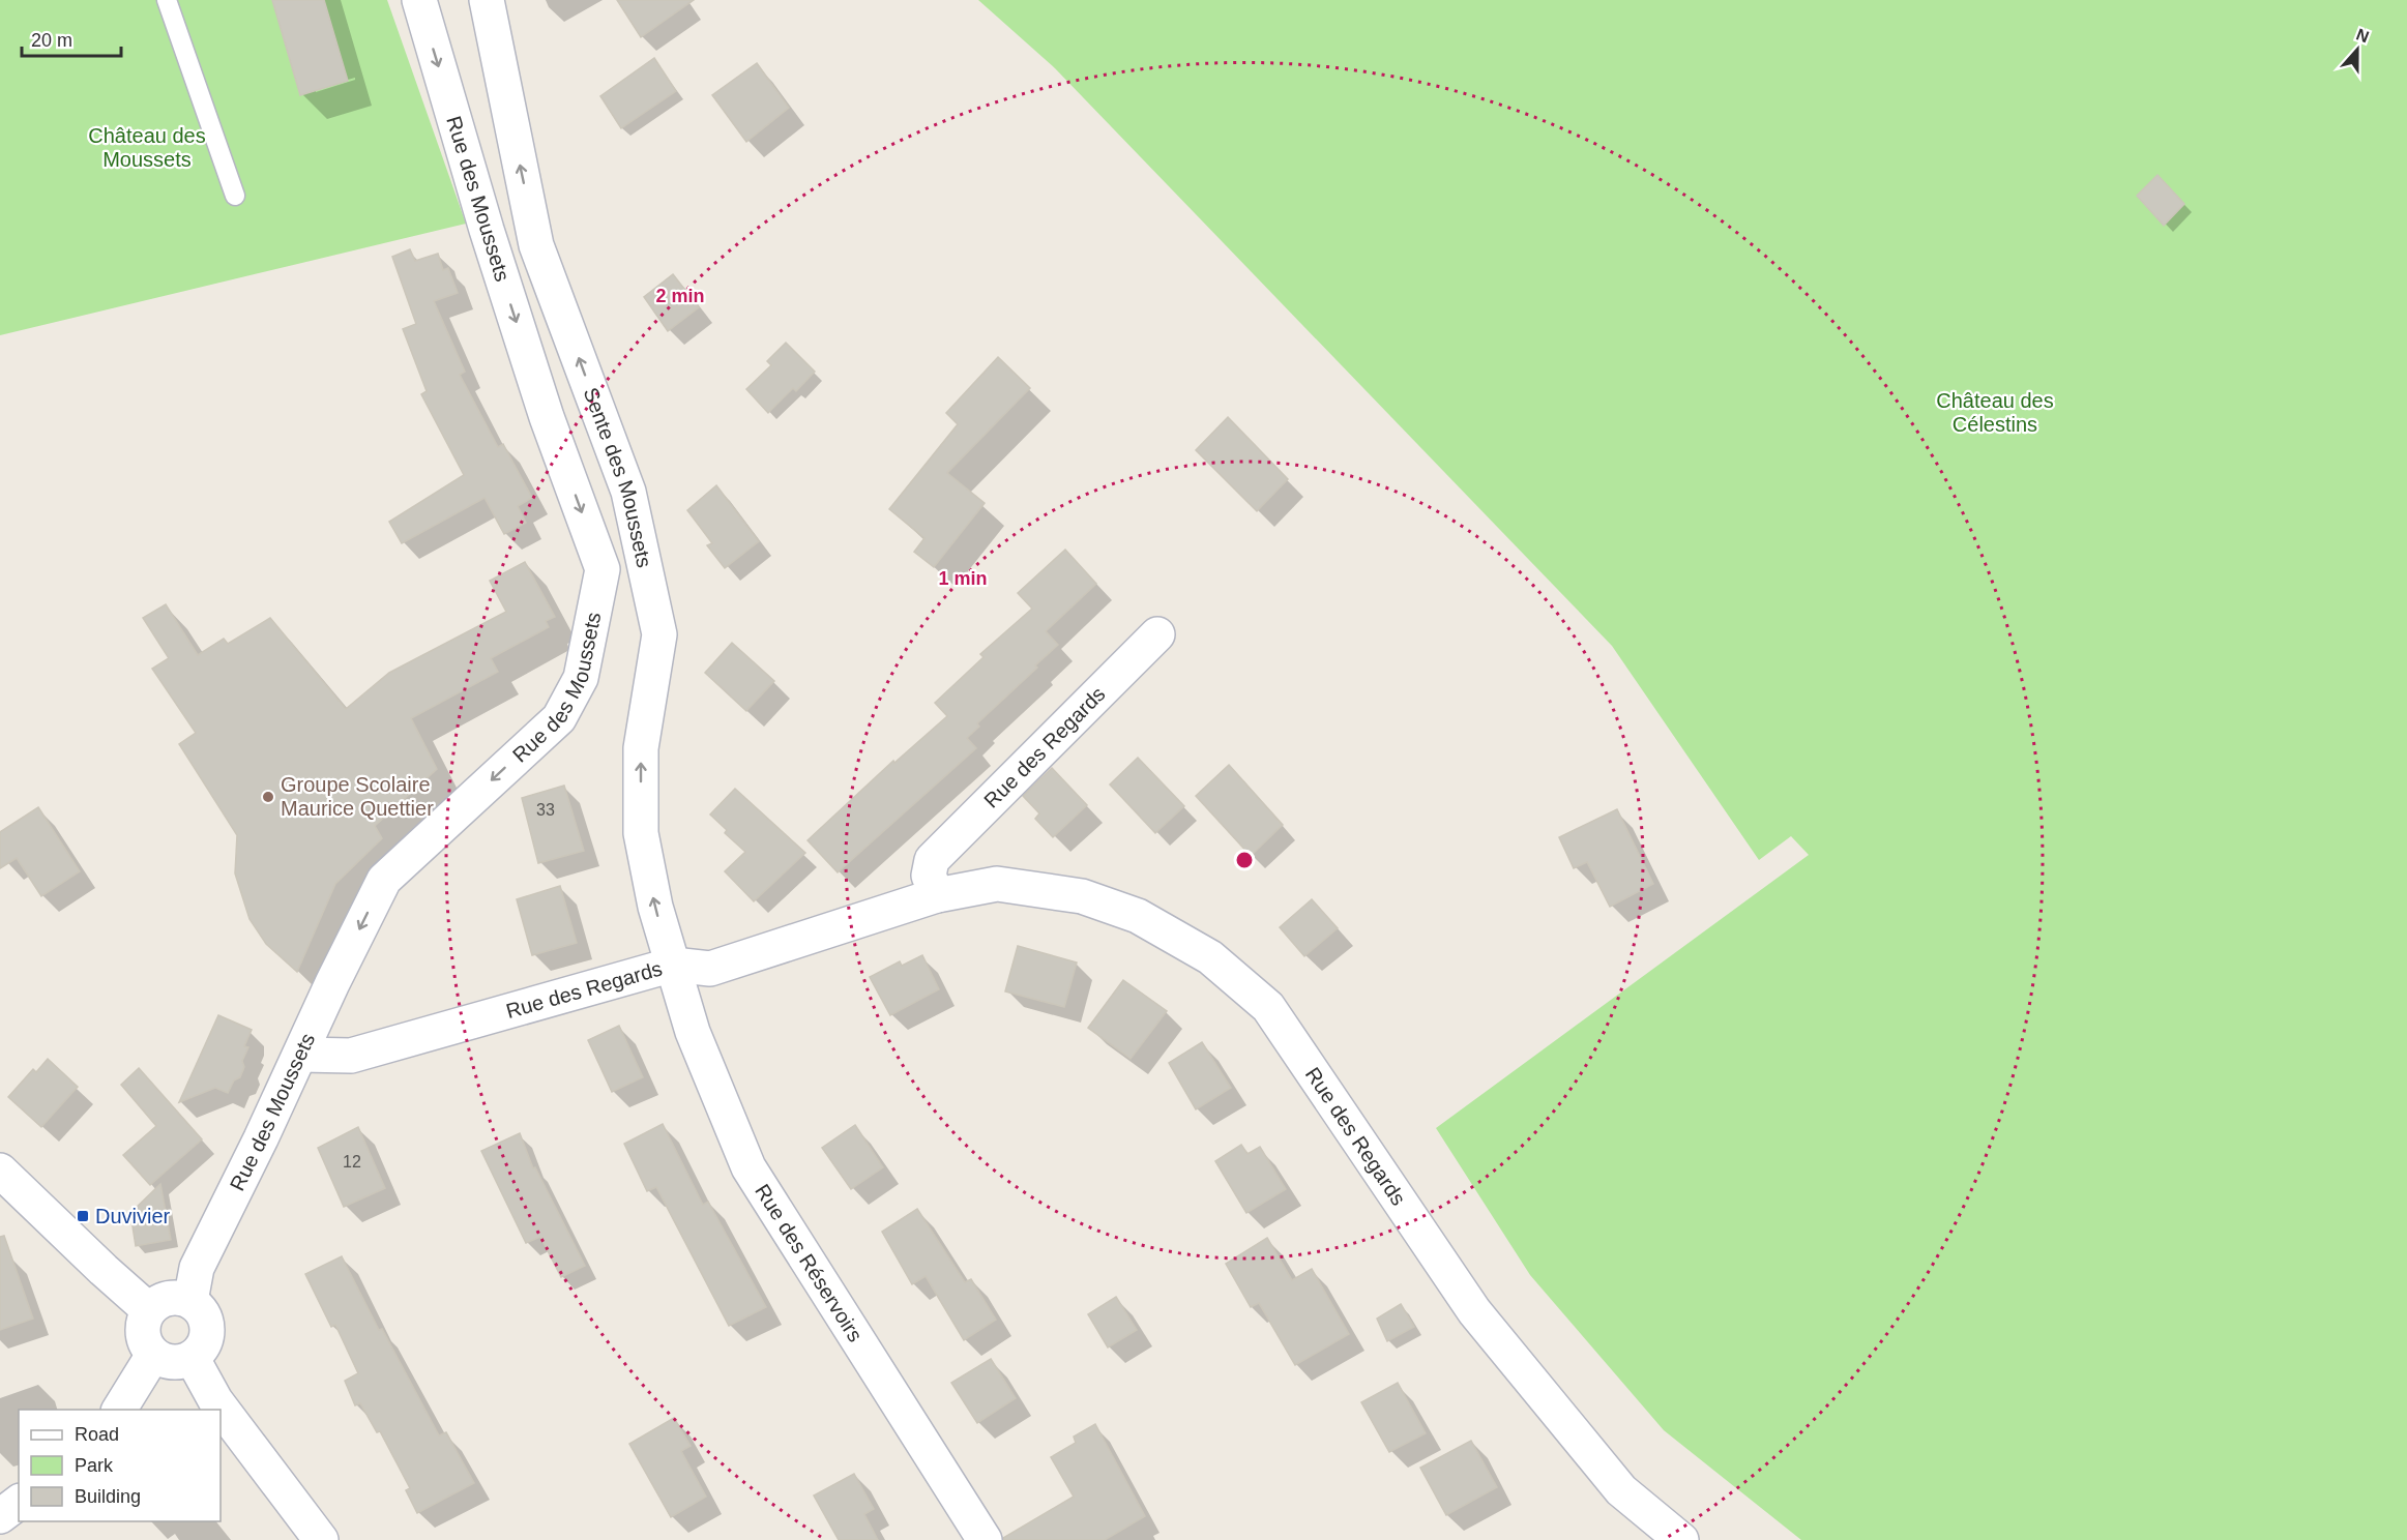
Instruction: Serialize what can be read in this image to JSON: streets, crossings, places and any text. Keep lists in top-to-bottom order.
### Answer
{
  "streets": {
    "street": [
      "Rue des Moussets",
      "Sente des Moussets",
      "Rue des Regards",
      "Rue des Réservoirs"
    ]
  },
  "crossings": [
    ["Rue des Moussets", "Rue des Regards"],
    ["Sente des Moussets", "Rue des Regards"],
    ["Sente des Moussets", "Rue des Réservoirs"],
    ["Rue des Regards", "Rue des Réservoirs"]
  ],
  "one_way": ["Rue des Moussets", "Sente des Moussets"],
  "parks": ["Château des Moussets", "Château des Célestins"],
  "places": {
    "other": ["Groupe Scolaire Maurice Quettier"],
    "transit": ["Duvivier"]
  },
  "house_numbers": ["33", "12"],
  "legend": ["Road", "Park", "Building"],
  "scale_bar": "20 m",
  "north": "top",
  "rings": ["2 min", "1 min"]
}
